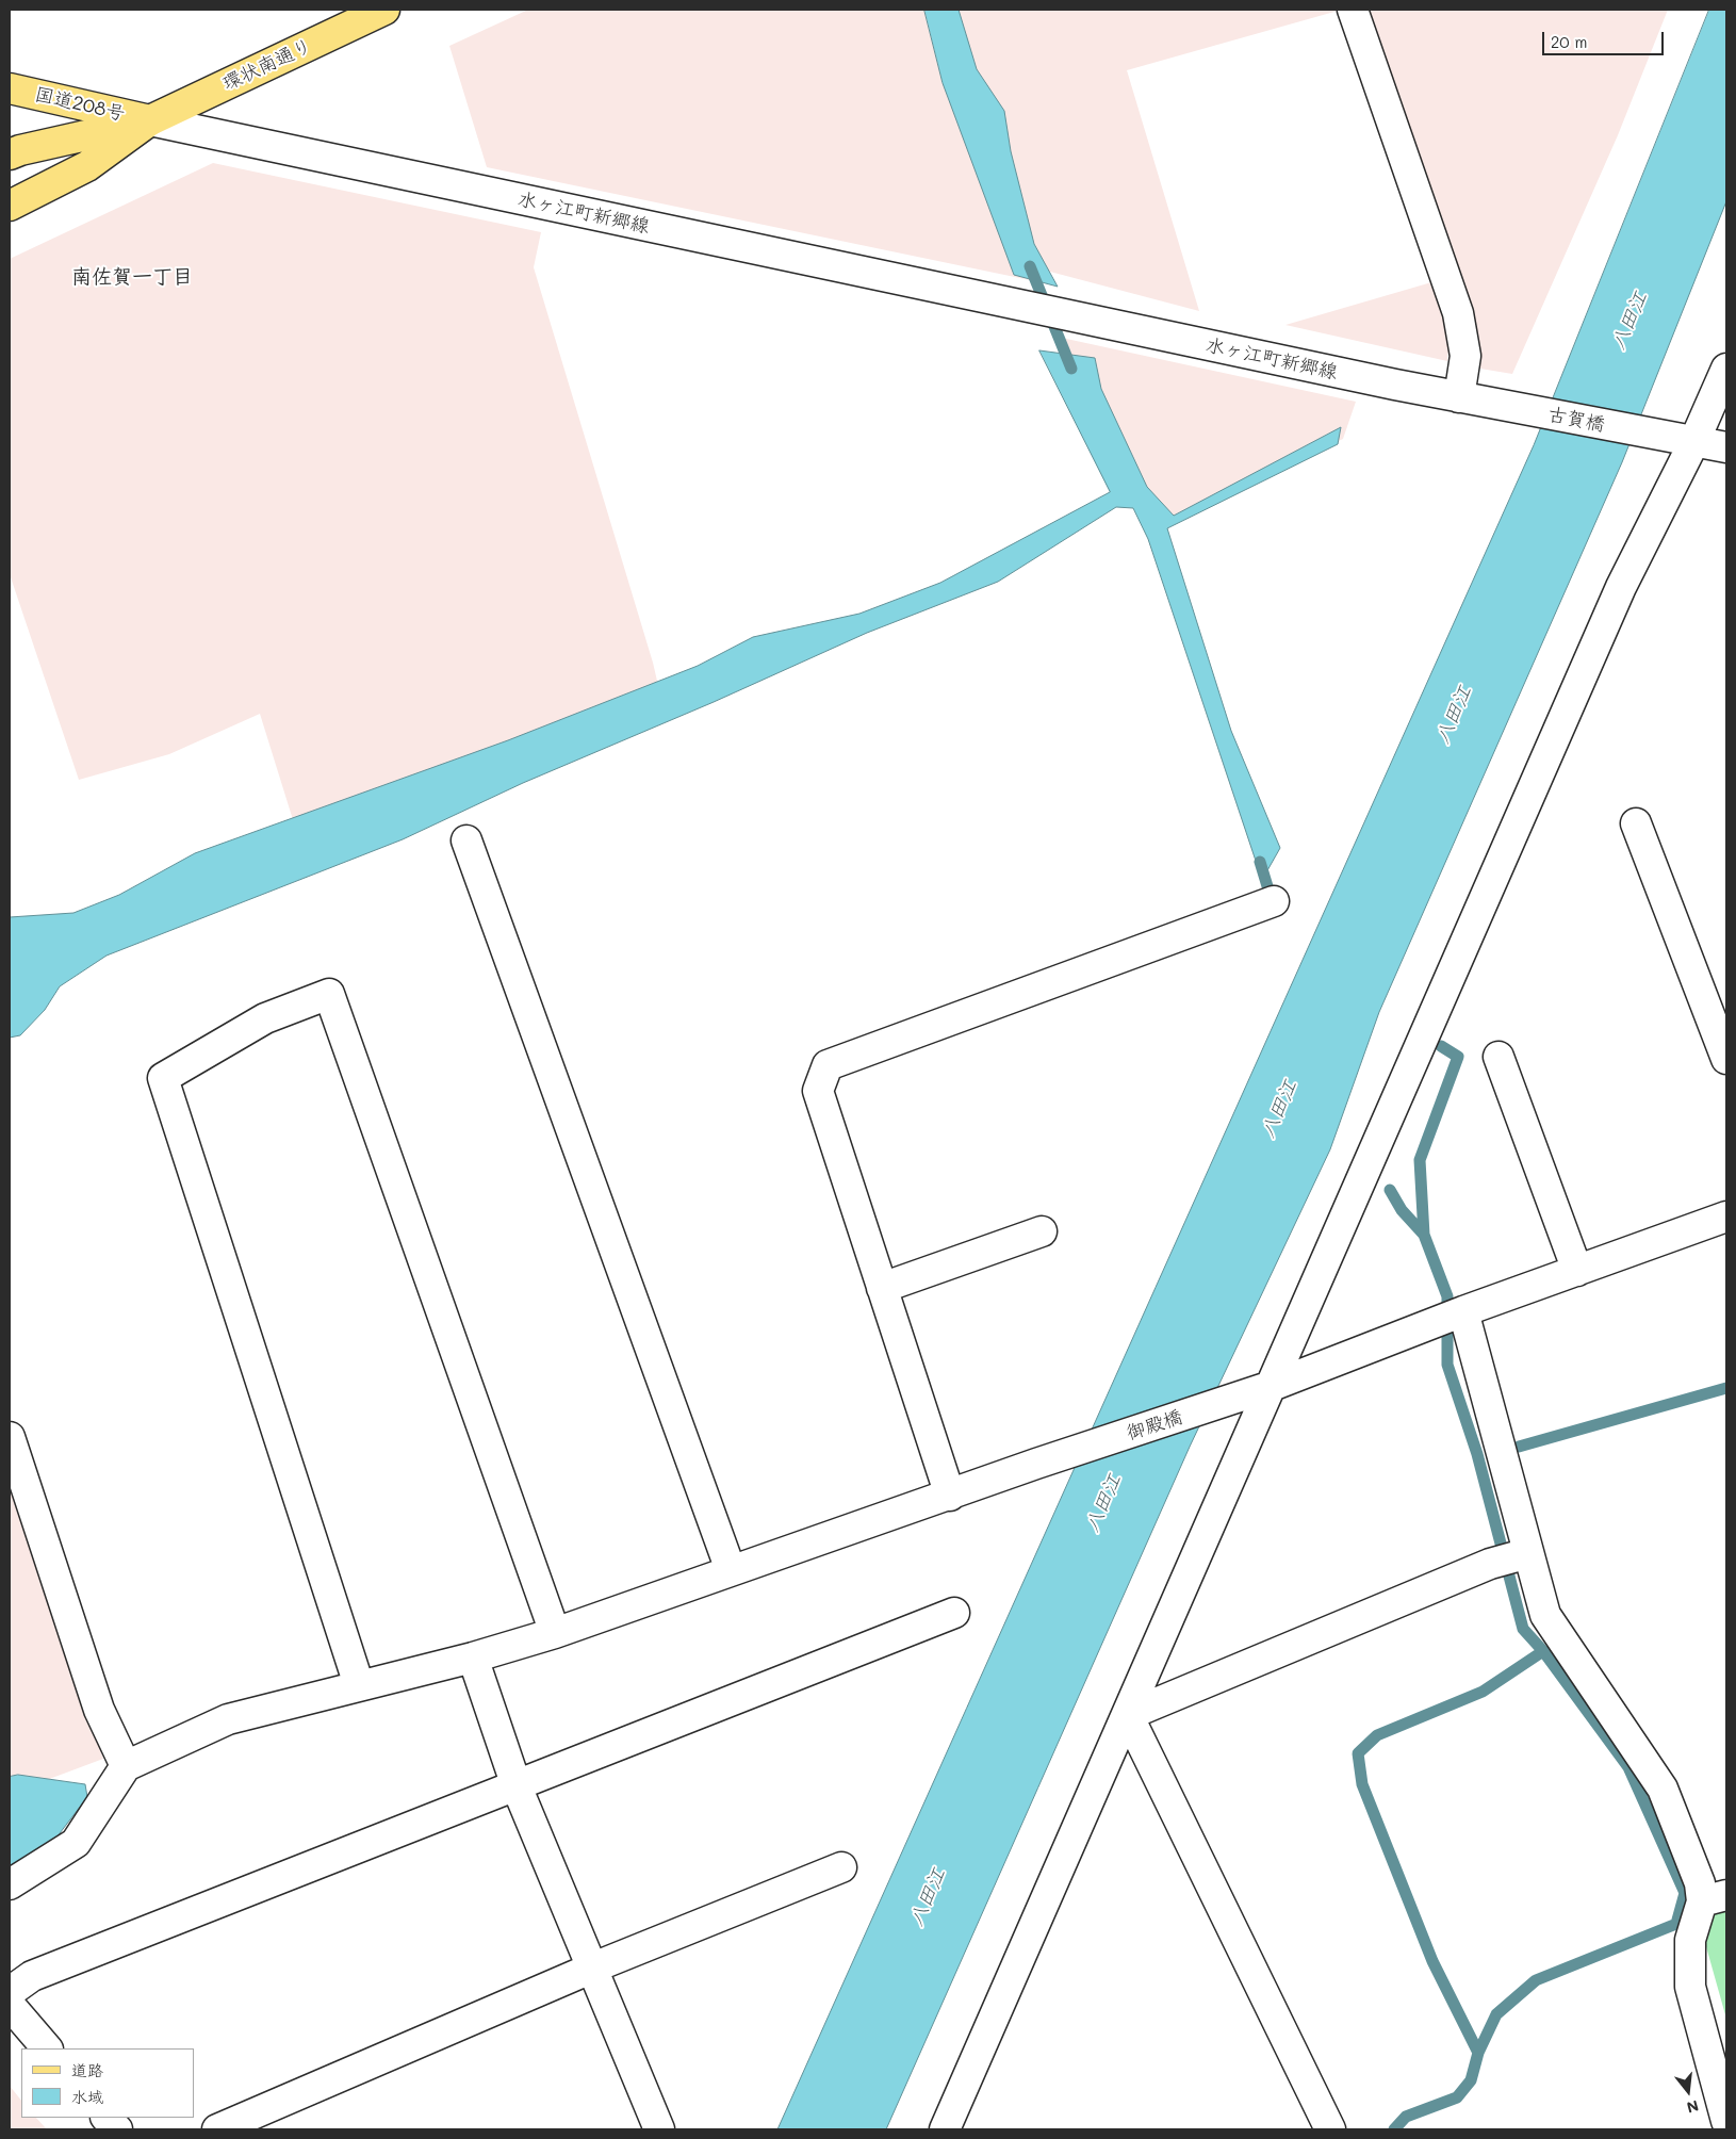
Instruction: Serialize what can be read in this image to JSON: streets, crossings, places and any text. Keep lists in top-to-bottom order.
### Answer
{
  "streets": {
    "main road": ["環状南通り", "国道208号"],
    "street": ["水ヶ江町新郷線", "古賀橋", "御殿橋"]
  },
  "crossings": [
    ["環状南通り", "国道208号"],
    ["環状南通り", "水ヶ江町新郷線"],
    ["国道208号", "水ヶ江町新郷線"],
    ["水ヶ江町新郷線", "古賀橋"]
  ],
  "districts": ["南佐賀一丁目"],
  "water": ["八田江"],
  "legend": ["道路", "水域"],
  "scale_bar": "20 m",
  "north": "bottom"
}
